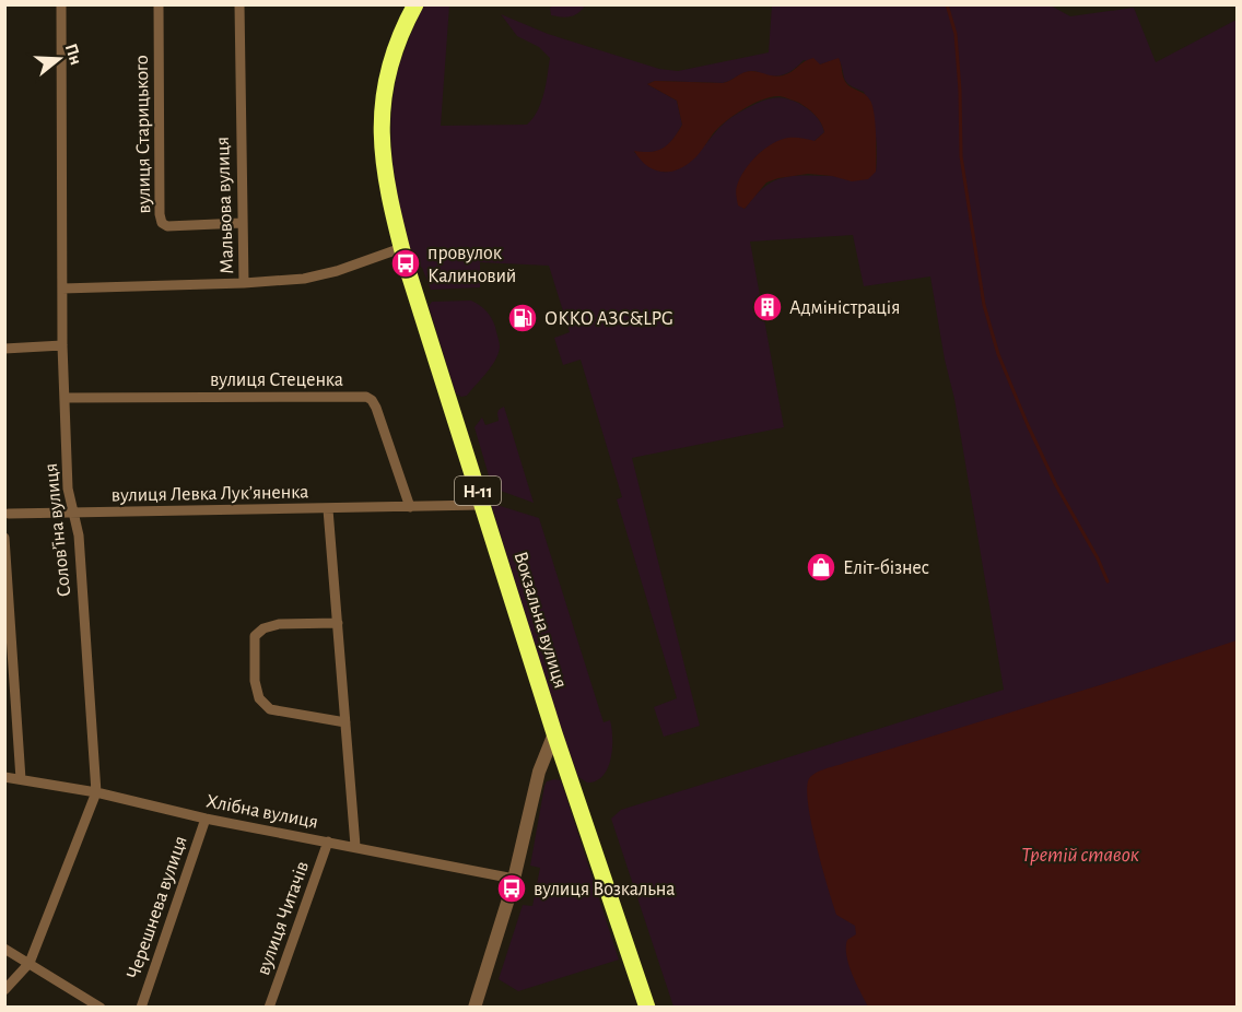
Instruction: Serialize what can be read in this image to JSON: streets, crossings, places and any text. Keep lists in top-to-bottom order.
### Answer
{
  "streets": {
    "main road": ["Н-11", "Вокзальна вулиця"],
    "street": [
      "вулиця Старицького",
      "Мальвова вулиця",
      "вулиця Стеценка",
      "вулиця Левка Лукʼяненка",
      "Соловʼїна вулиця",
      "Хлібна вулиця",
      "Черешнева вулиця",
      "вулиця Читачів"
    ]
  },
  "crossings": [
    ["вулиця Старицького", "Мальвова вулиця"],
    ["Мальвова вулиця", "Н-11"],
    ["Мальвова вулиця", "Вокзальна вулиця"],
    ["вулиця Стеценка", "вулиця Левка Лукʼяненка"],
    ["вулиця Стеценка", "Соловʼїна вулиця"],
    ["Н-11", "Вокзальна вулиця"],
    ["вулиця Левка Лукʼяненка", "Соловʼїна вулиця"],
    ["вулиця Левка Лукʼяненка", "Вокзальна вулиця"],
    ["Соловʼїна вулиця", "Хлібна вулиця"],
    ["Хлібна вулиця", "Черешнева вулиця"],
    ["Хлібна вулиця", "вулиця Читачів"]
  ],
  "water": ["Третій ставок"],
  "places": {
    "bus stop": ["провулок Калиновий", "вулиця Возкальна"],
    "building": ["Адміністрація"],
    "fuel station": ["ОККО АЗС&LPG"],
    "shop": ["Еліт-бізнес"]
  },
  "north": "right"
}
